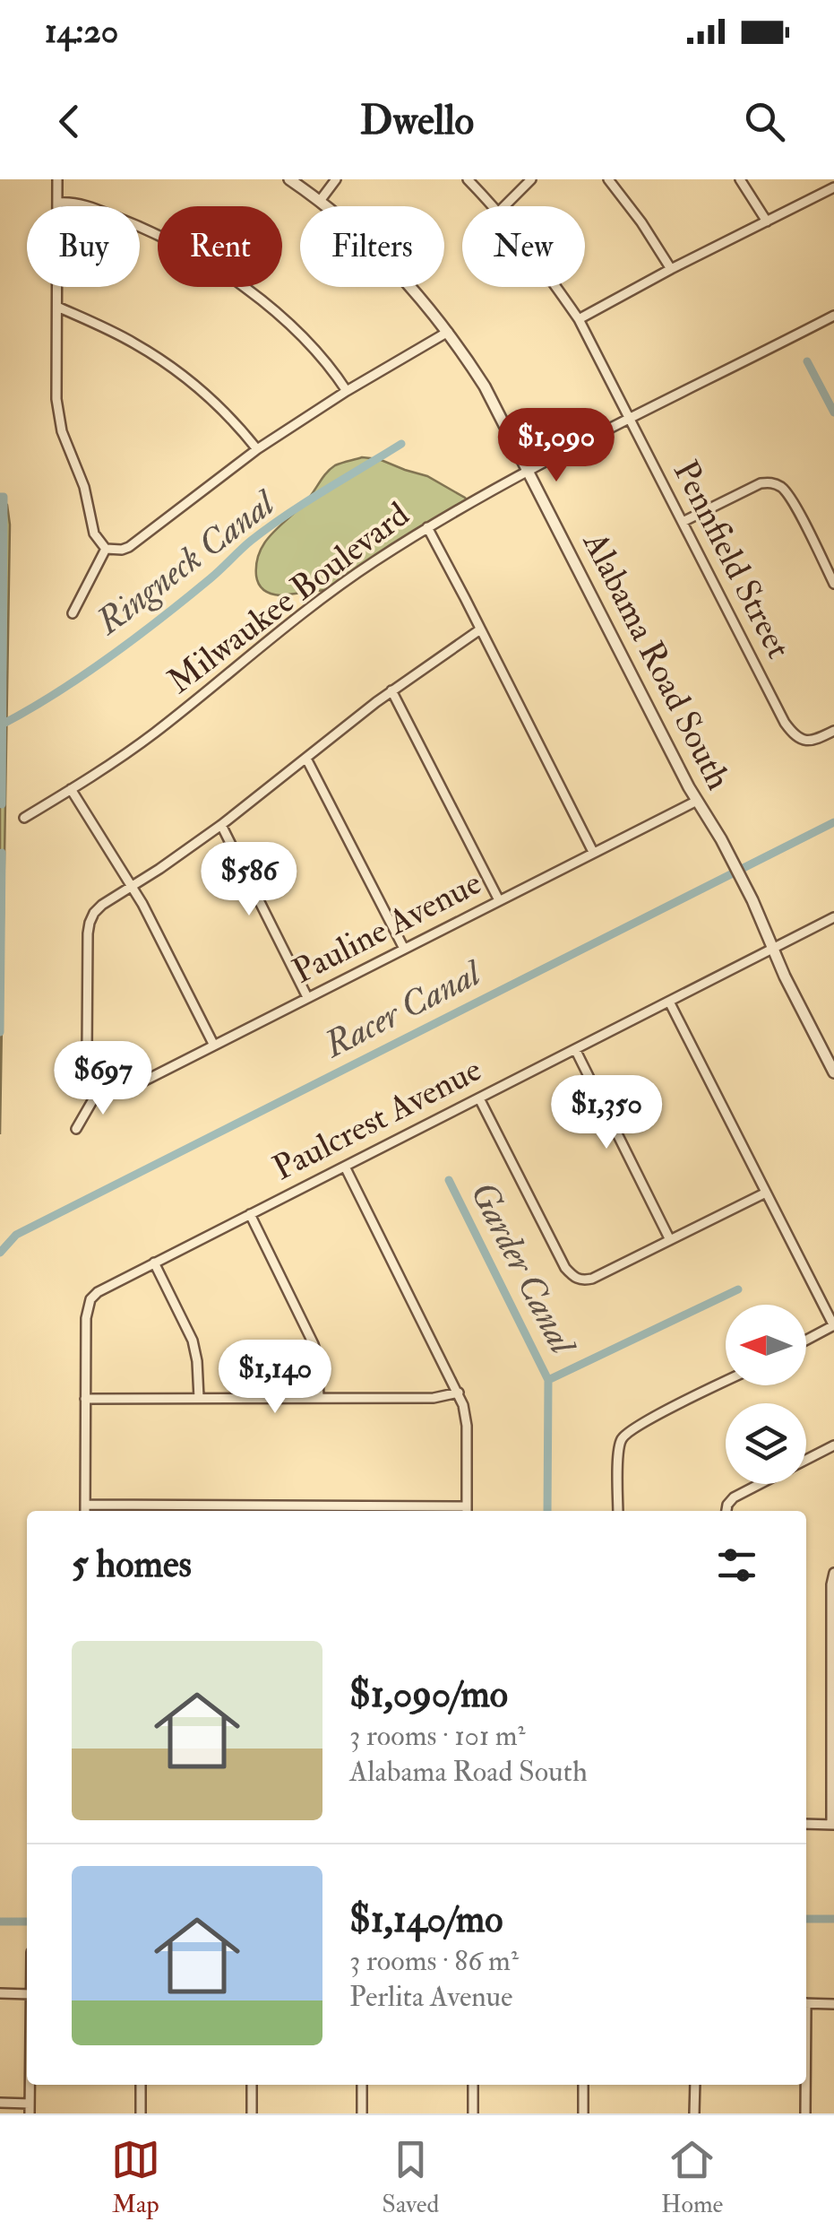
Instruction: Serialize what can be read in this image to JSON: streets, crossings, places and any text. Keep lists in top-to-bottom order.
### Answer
{
  "streets": {
    "street": [
      "Pennfield Street",
      "Milwaukee Boulevard",
      "Alabama Road South",
      "Pauline Avenue",
      "Paulcrest Avenue"
    ]
  },
  "crossings": [
    ["Pennfield Street", "Milwaukee Boulevard"],
    ["Milwaukee Boulevard", "Alabama Road South"],
    ["Alabama Road South", "Pauline Avenue"],
    ["Alabama Road South", "Paulcrest Avenue"]
  ],
  "water": ["Ringneck Canal", "Racer Canal", "Garder Canal"],
  "north": "left",
  "page": {
    "status": "14:20",
    "header": "Dwello",
    "chip": [
      "Buy",
      "Rent",
      "Filters",
      "New"
    ],
    "price": [
      "$1,090",
      "$586",
      "$697",
      "$1,350",
      "$1,140"
    ],
    "heading": "5 homes",
    "list": [
      {
        "name": "$1,090/mo",
        "note": "3 rooms · 101 m² · Alabama Road South"
      },
      {
        "name": "$1,140/mo",
        "note": "3 rooms · 86 m² · Perlita Avenue"
      }
    ],
    "tabs": ["Map", "Saved", "Home"]
  }
}
